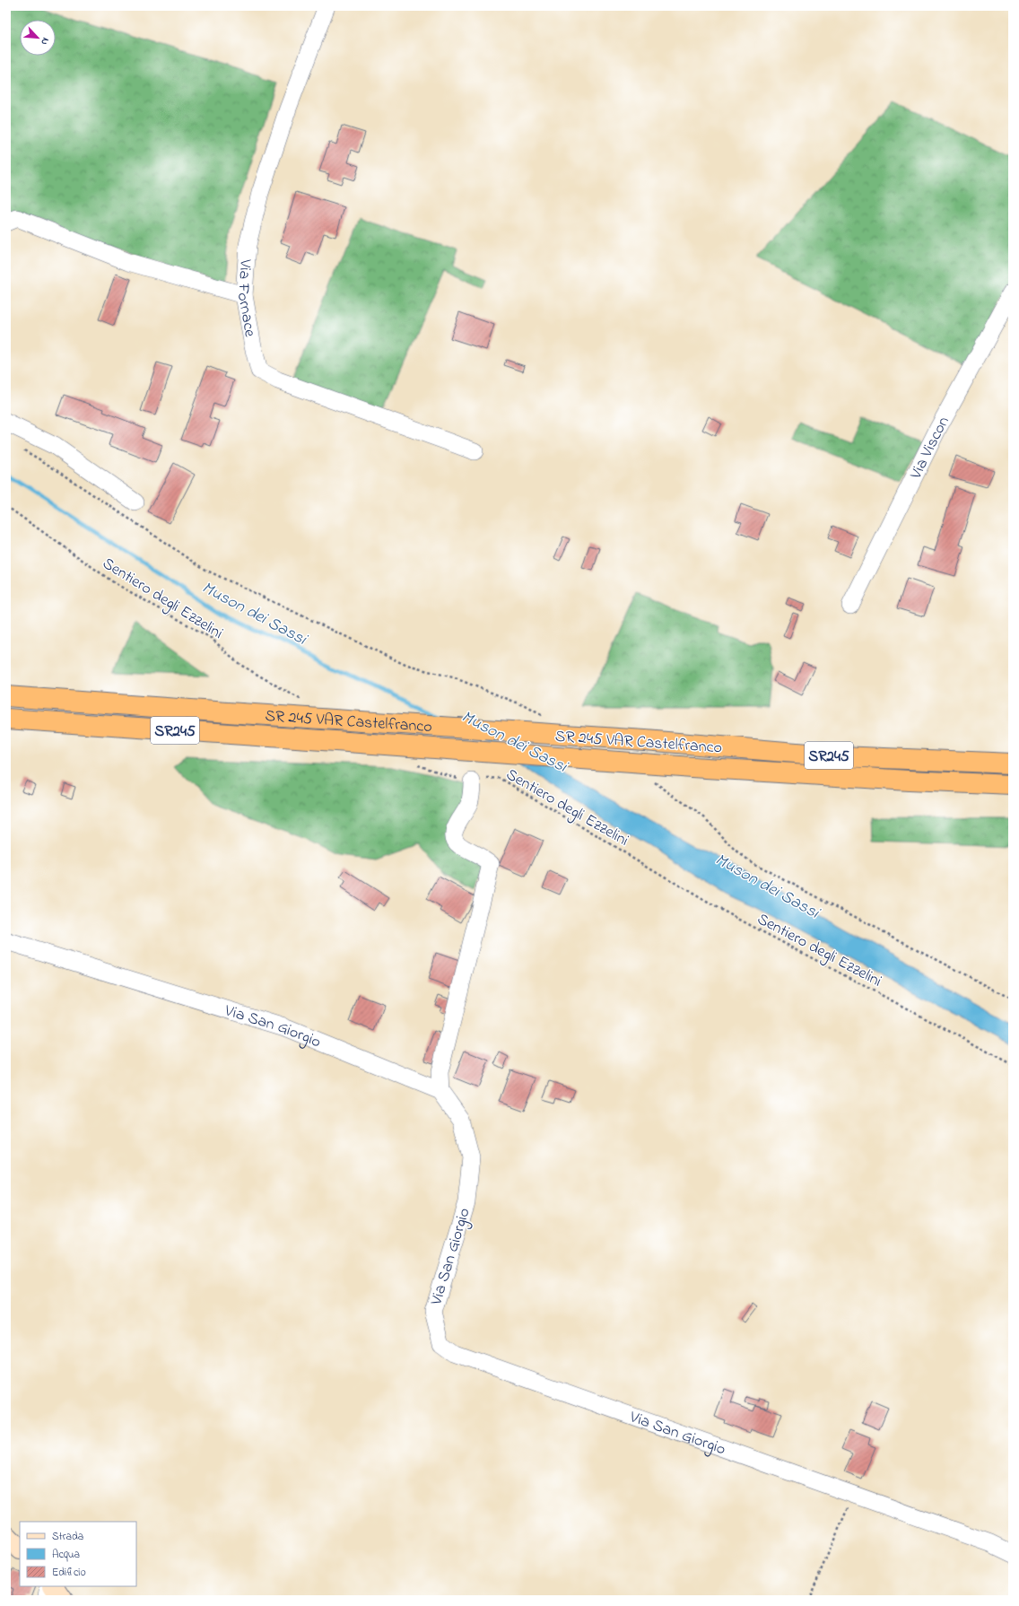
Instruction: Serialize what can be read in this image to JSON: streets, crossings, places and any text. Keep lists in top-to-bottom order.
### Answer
{
  "streets": {
    "highway": ["SR 245 VAR Castelfranco", "SR245"],
    "street": ["Via Fornace", "Via Viscon", "Via San Giorgio"],
    "path": ["Sentiero degli Ezzelini"]
  },
  "water": ["Muson dei Sassi"],
  "legend": ["Strada", "Acqua", "Edificio"],
  "north": "bottom right"
}
